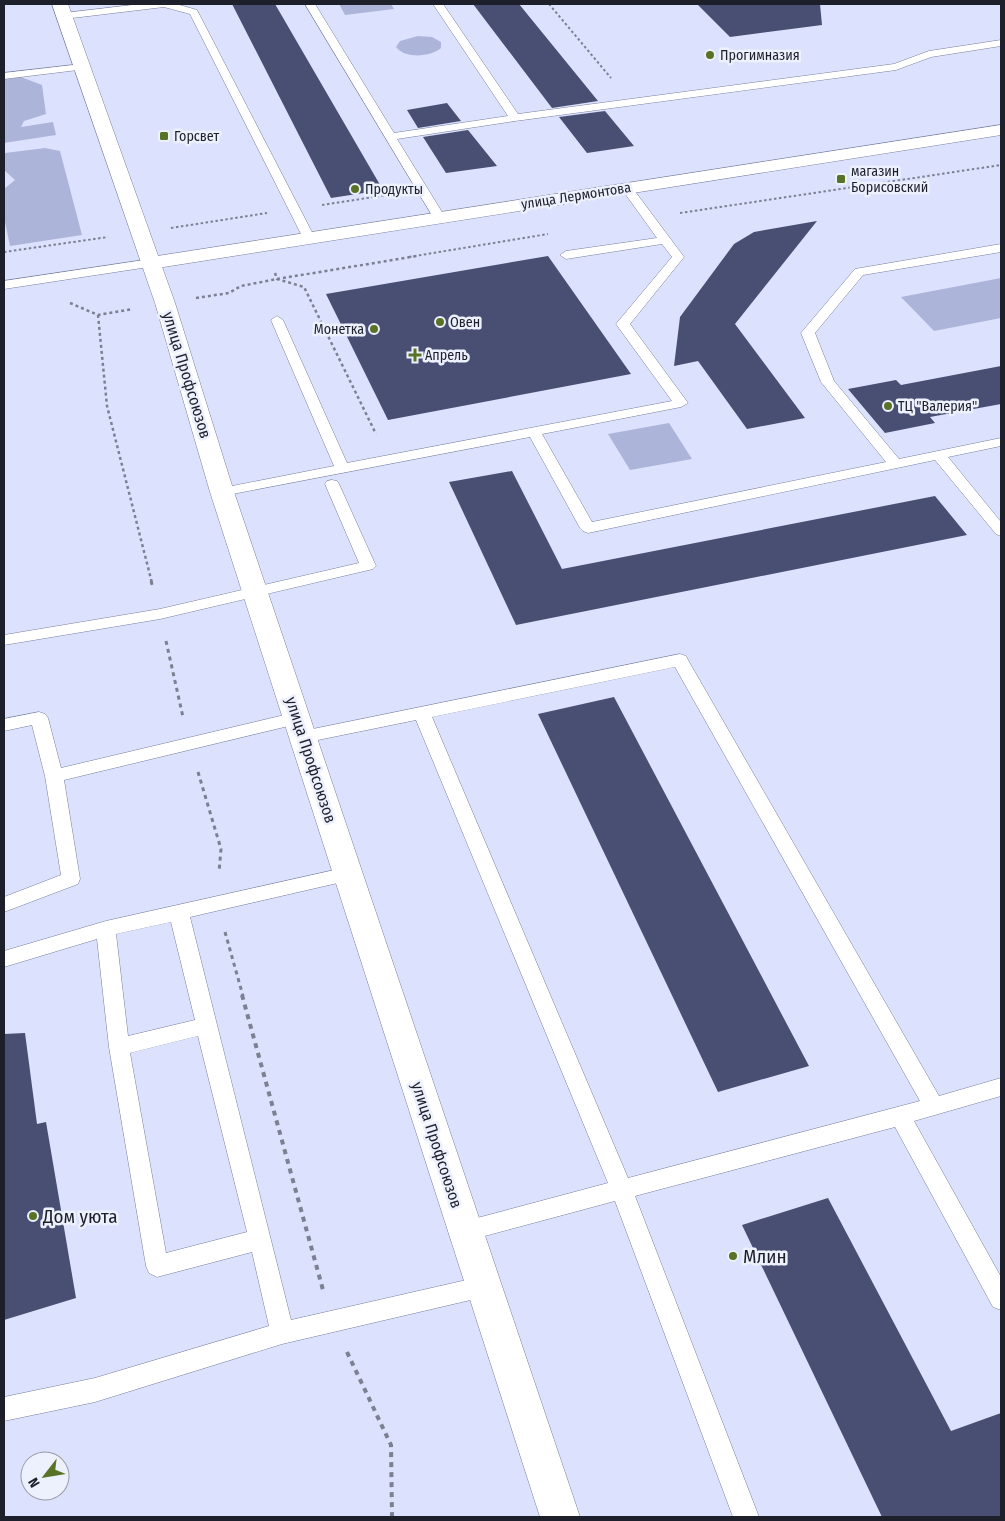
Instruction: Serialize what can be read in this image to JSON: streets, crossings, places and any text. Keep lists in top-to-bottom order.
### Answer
{
  "streets": {
    "main road": ["улица Лермонтова", "улица Профсоюзов"]
  },
  "crossings": [
    ["улица Лермонтова", "улица Профсоюзов"]
  ],
  "places": {
    "other": [
      "Прогимназия",
      "Продукты",
      "Овен",
      "Монетка",
      "ТЦ \"Валерия\"",
      "Дом уюта",
      "Млин"
    ],
    "transit": ["Горсвет", "магазин Борисовский"],
    "health": ["Апрель"]
  },
  "north": "bottom left"
}
